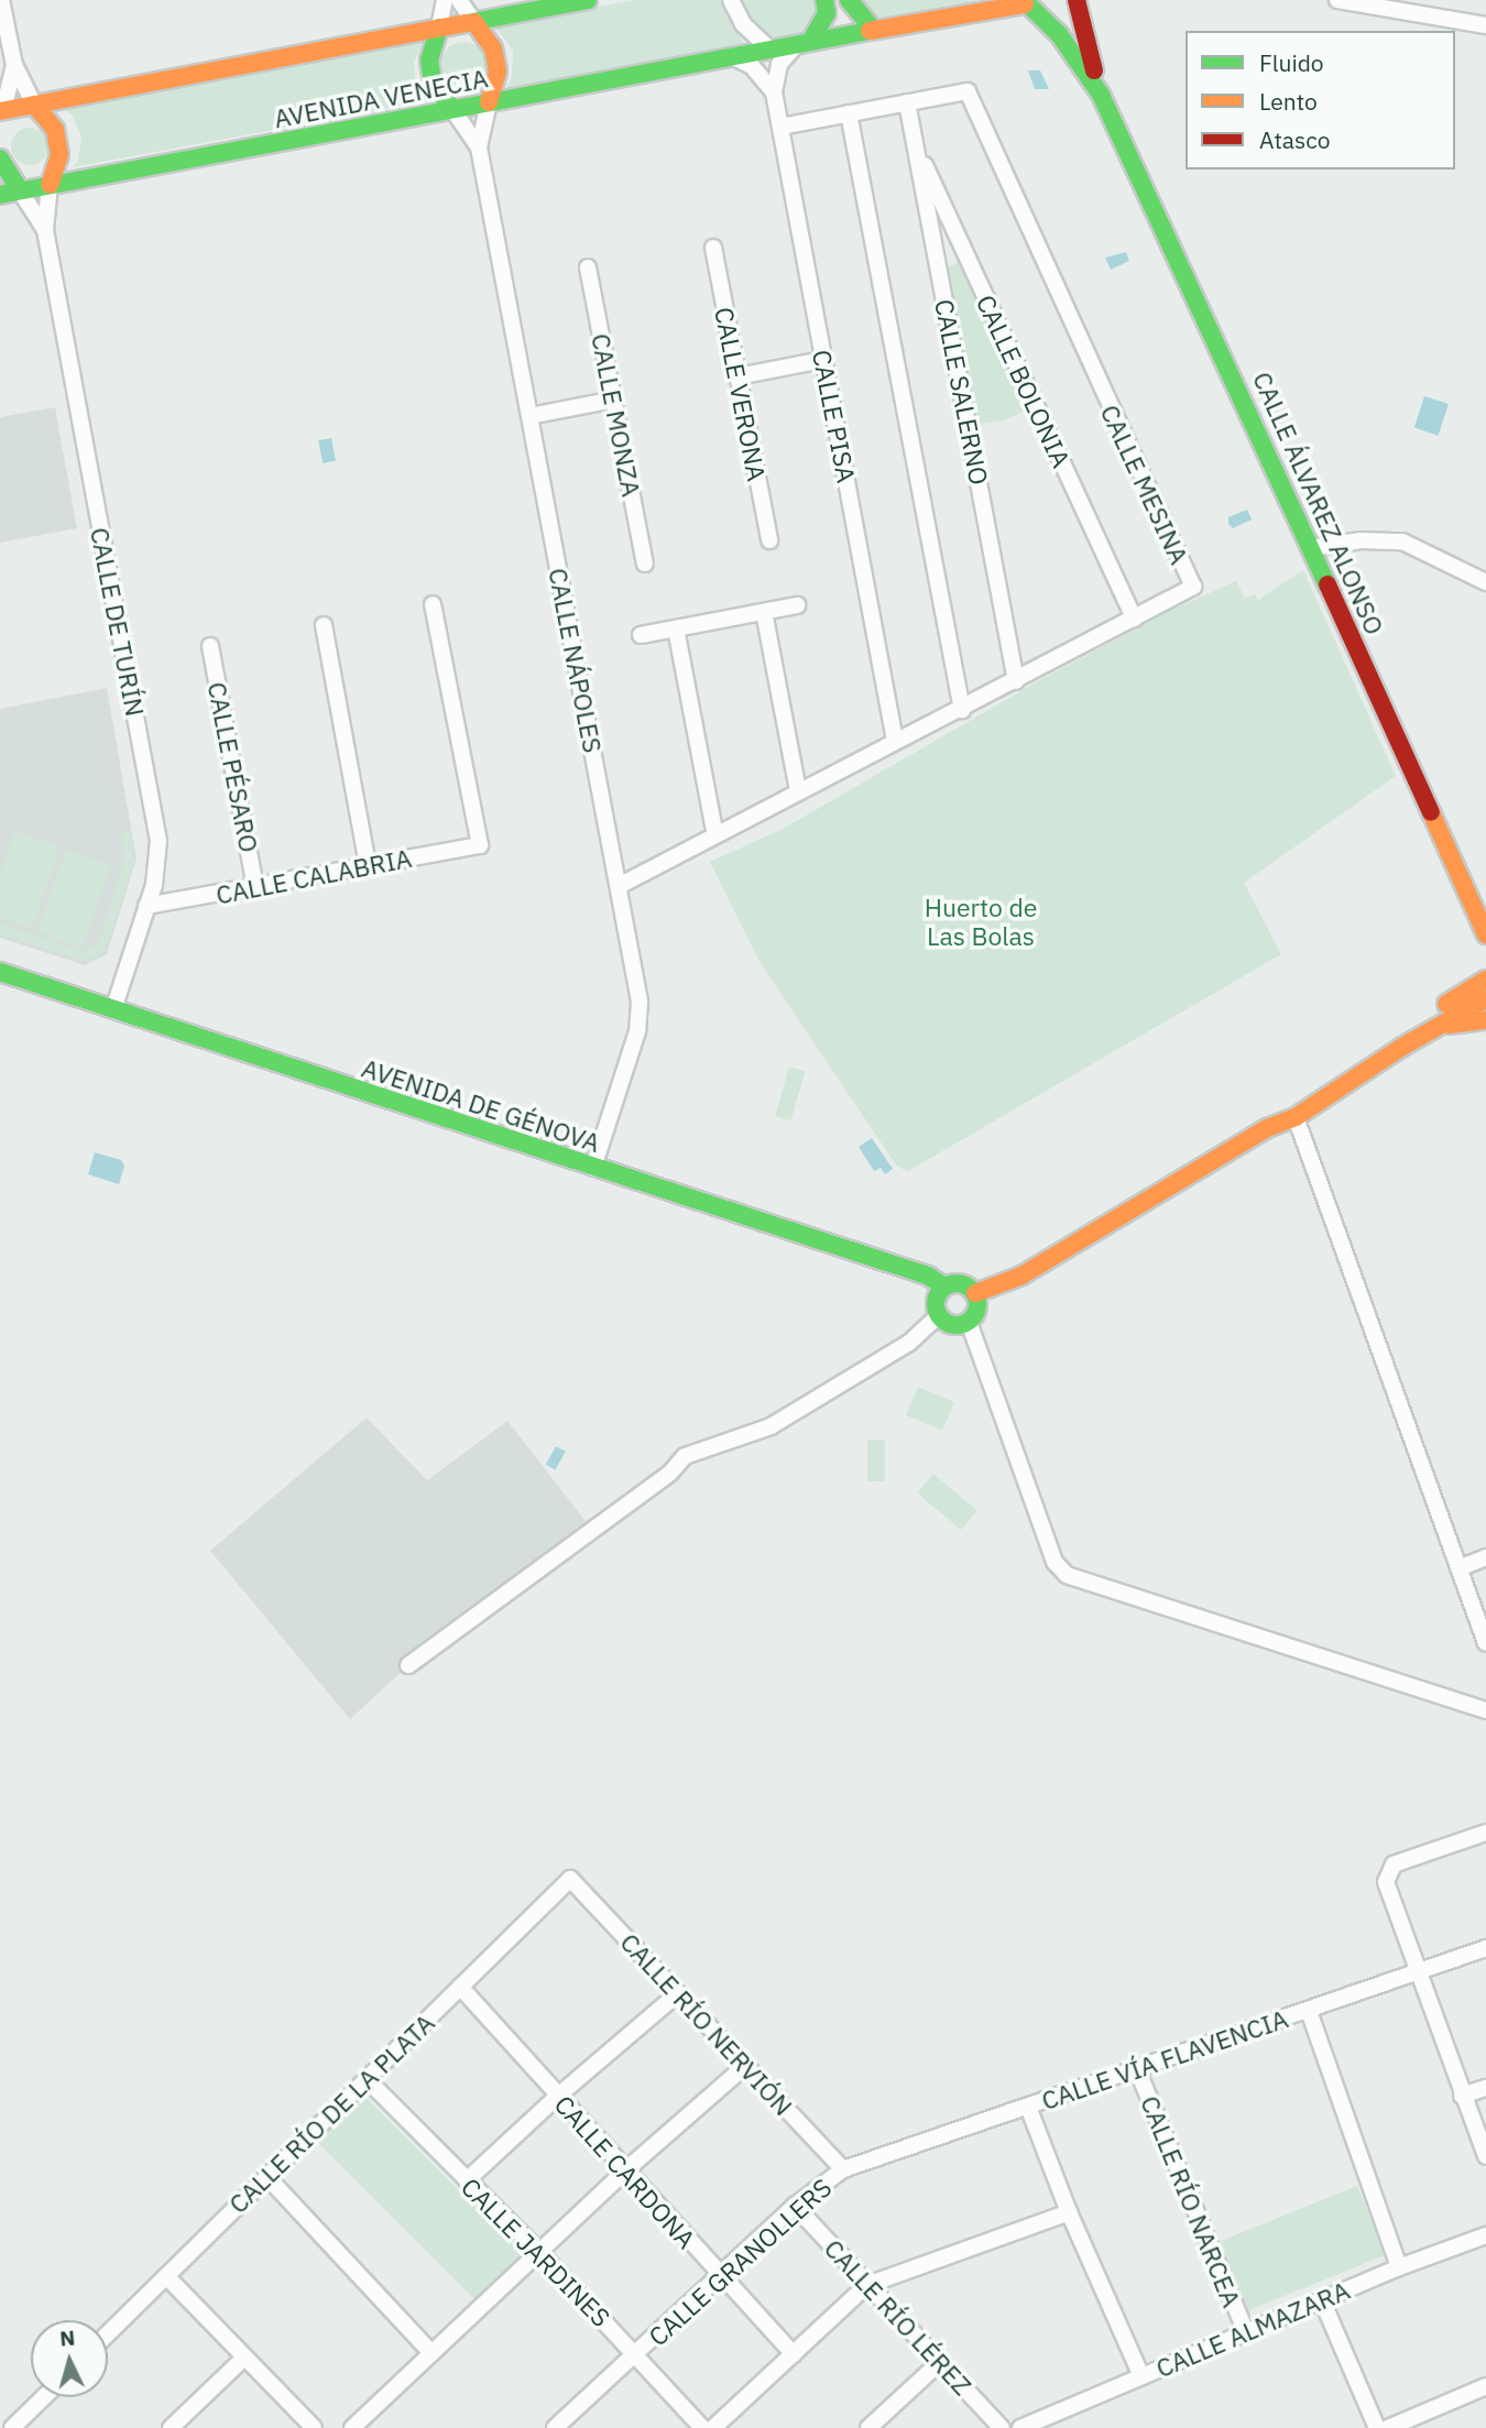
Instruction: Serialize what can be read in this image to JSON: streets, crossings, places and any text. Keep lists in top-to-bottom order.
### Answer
{
  "streets": {
    "street": [
      "AVENIDA VENECIA",
      "CALLE BOLONIA",
      "CALLE SALERNO",
      "CALLE VERONA",
      "CALLE MONZA",
      "CALLE PISA",
      "CALLE MESINA",
      "CALLE ÁLVAREZ ALONSO",
      "CALLE DE TURÍN",
      "CALLE NÁPOLES",
      "CALLE PÉSARO",
      "CALLE CALABRIA",
      "AVENIDA DE GÉNOVA",
      "CALLE RÍO NERVIÓN",
      "CALLE VÍA FLAVENCIA",
      "CALLE RÍO DE LA PLATA",
      "CALLE CARDONA",
      "CALLE RÍO NARCEA",
      "CALLE JARDINES",
      "CALLE GRANOLLERS",
      "CALLE RÍO LÉREZ",
      "CALLE ALMAZARA"
    ]
  },
  "crossings": [
    ["AVENIDA VENECIA", "CALLE PISA"],
    ["AVENIDA VENECIA", "CALLE ÁLVAREZ ALONSO"],
    ["AVENIDA VENECIA", "CALLE DE TURÍN"],
    ["AVENIDA VENECIA", "CALLE NÁPOLES"],
    ["CALLE BOLONIA", "CALLE SALERNO"],
    ["CALLE BOLONIA", "CALLE MESINA"],
    ["CALLE SALERNO", "CALLE MESINA"],
    ["CALLE PISA", "CALLE MESINA"],
    ["CALLE MESINA", "CALLE NÁPOLES"],
    ["CALLE DE TURÍN", "CALLE CALABRIA"],
    ["CALLE DE TURÍN", "AVENIDA DE GÉNOVA"],
    ["CALLE NÁPOLES", "AVENIDA DE GÉNOVA"],
    ["CALLE PÉSARO", "CALLE CALABRIA"],
    ["CALLE RÍO NERVIÓN", "CALLE VÍA FLAVENCIA"],
    ["CALLE RÍO NERVIÓN", "CALLE RÍO DE LA PLATA"],
    ["CALLE RÍO NERVIÓN", "CALLE GRANOLLERS"],
    ["CALLE VÍA FLAVENCIA", "CALLE RÍO NARCEA"],
    ["CALLE VÍA FLAVENCIA", "CALLE GRANOLLERS"],
    ["CALLE RÍO DE LA PLATA", "CALLE CARDONA"],
    ["CALLE RÍO DE LA PLATA", "CALLE JARDINES"],
    ["CALLE CARDONA", "CALLE GRANOLLERS"],
    ["CALLE RÍO NARCEA", "CALLE ALMAZARA"],
    ["CALLE JARDINES", "CALLE GRANOLLERS"],
    ["CALLE GRANOLLERS", "CALLE RÍO LÉREZ"]
  ],
  "parks": ["Huerto de Las Bolas"],
  "legend": ["Fluido", "Lento", "Atasco"],
  "north": "top"
}
